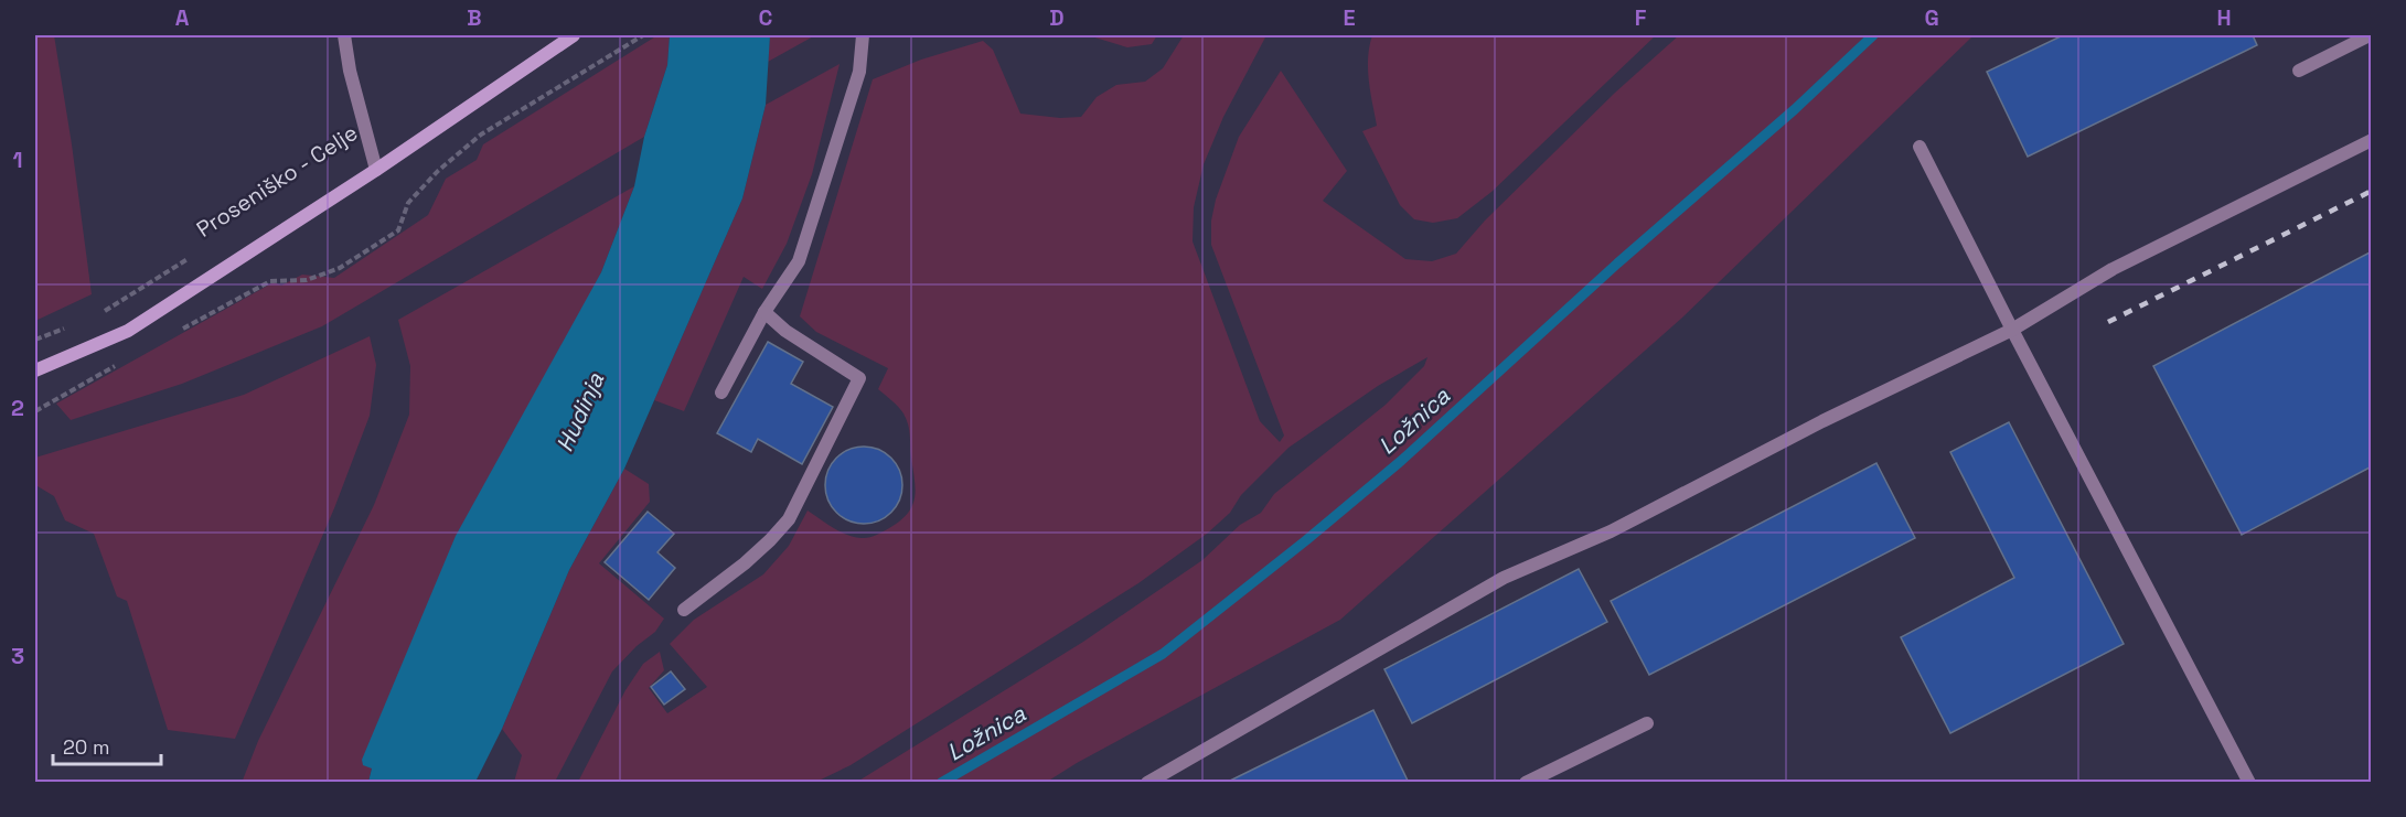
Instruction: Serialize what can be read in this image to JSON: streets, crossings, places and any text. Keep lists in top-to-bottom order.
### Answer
{
  "streets": {
    "path": ["Proseniško - Celje"]
  },
  "water": ["Hudinja", "Ložnica"],
  "scale_bar": "20 m",
  "grid": {
    "columns": [
      "A",
      "B",
      "C",
      "D",
      "E",
      "F",
      "G",
      "H"
    ],
    "rows": ["1", "2", "3"]
  }
}
